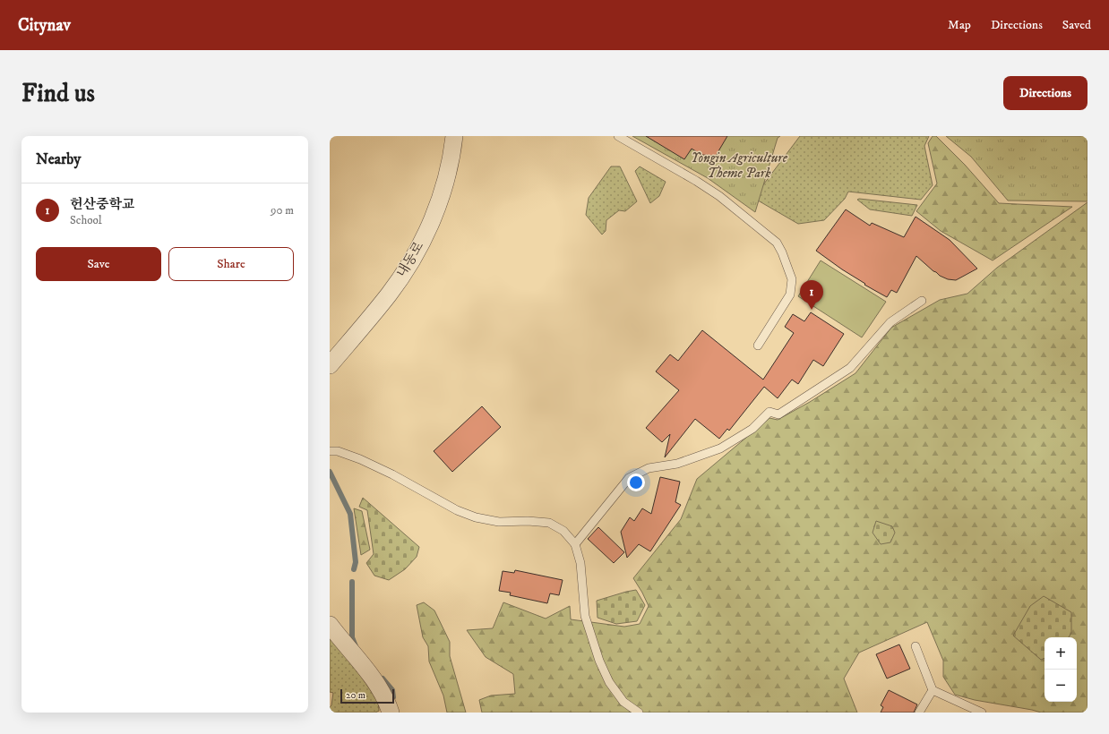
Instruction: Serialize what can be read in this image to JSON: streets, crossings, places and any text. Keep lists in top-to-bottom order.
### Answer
{
  "streets": {
    "street": ["내동로"]
  },
  "parks": ["Yongin Agriculture Theme Park"],
  "scale_bar": "20 m",
  "page": {
    "header": "Citynav",
    "nav": ["Map", "Directions", "Saved"],
    "buttons": [
      "Directions",
      ["Save", "Share"]
    ],
    "title": "Find us",
    "heading": "Nearby",
    "list": [
      {
        "mark": "1",
        "name": "헌산중학교",
        "note": "School",
        "value": "90 m"
      }
    ],
    "pins": "1",
    "map_buttons": ["+", "−"],
    "scale": "20 m"
  }
}
